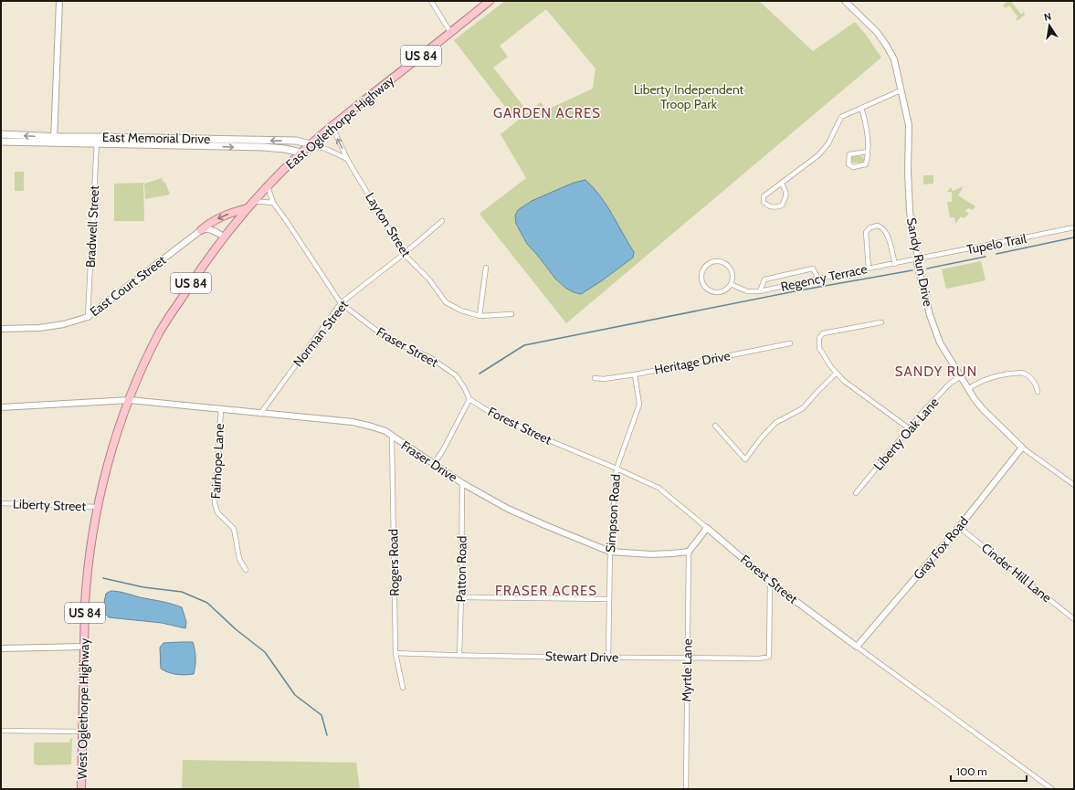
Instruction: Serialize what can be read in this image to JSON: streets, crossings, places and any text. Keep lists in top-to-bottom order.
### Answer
{
  "streets": {
    "highway": ["US 84", "East Oglethorpe Highway", "West Oglethorpe Highway"],
    "main road": ["East Memorial Drive"],
    "street": [
      "Layton Street",
      "Bradwell Street",
      "Tupelo Trail",
      "Sandy Run Drive",
      "Regency Terrace",
      "East Court Street",
      "Norman Street",
      "Fraser Street",
      "Heritage Drive",
      "Forest Street",
      "Liberty Oak Lane",
      "Fairhope Lane",
      "Fraser Drive",
      "Liberty Street",
      "Simpson Road",
      "Gray Fox Road",
      "Rogers Road",
      "Patton Road",
      "Cinder Hill Lane",
      "Stewart Drive",
      "Myrtle Lane"
    ]
  },
  "crossings": [
    ["East Oglethorpe Highway", "East Memorial Drive"],
    ["East Oglethorpe Highway", "Layton Street"],
    ["East Oglethorpe Highway", "Fraser Street"],
    ["East Oglethorpe Highway", "West Oglethorpe Highway"],
    ["East Memorial Drive", "Bradwell Street"],
    ["Layton Street", "Norman Street"],
    ["Bradwell Street", "East Court Street"],
    ["Tupelo Trail", "Sandy Run Drive"],
    ["Tupelo Trail", "Regency Terrace"],
    ["Sandy Run Drive", "Regency Terrace"],
    ["Sandy Run Drive", "Liberty Oak Lane"],
    ["Sandy Run Drive", "Gray Fox Road"],
    ["Norman Street", "Fraser Street"],
    ["Norman Street", "Fraser Drive"],
    ["Fraser Street", "Forest Street"],
    ["Heritage Drive", "Simpson Road"],
    ["Forest Street", "Simpson Road"],
    ["Forest Street", "Gray Fox Road"],
    ["Forest Street", "Stewart Drive"],
    ["Fairhope Lane", "Fraser Drive"],
    ["Fraser Drive", "Simpson Road"],
    ["Fraser Drive", "Rogers Road"],
    ["Fraser Drive", "Patton Road"],
    ["Fraser Drive", "Myrtle Lane"],
    ["Fraser Drive", "West Oglethorpe Highway"],
    ["Liberty Street", "West Oglethorpe Highway"],
    ["Simpson Road", "Stewart Drive"],
    ["Gray Fox Road", "Cinder Hill Lane"],
    ["Rogers Road", "Stewart Drive"],
    ["Patton Road", "Stewart Drive"],
    ["Stewart Drive", "Myrtle Lane"]
  ],
  "districts": ["GARDEN ACRES", "SANDY RUN", "FRASER ACRES"],
  "parks": ["Liberty Independent Troop Park"],
  "scale_bar": "100 m",
  "north": "top"
}
